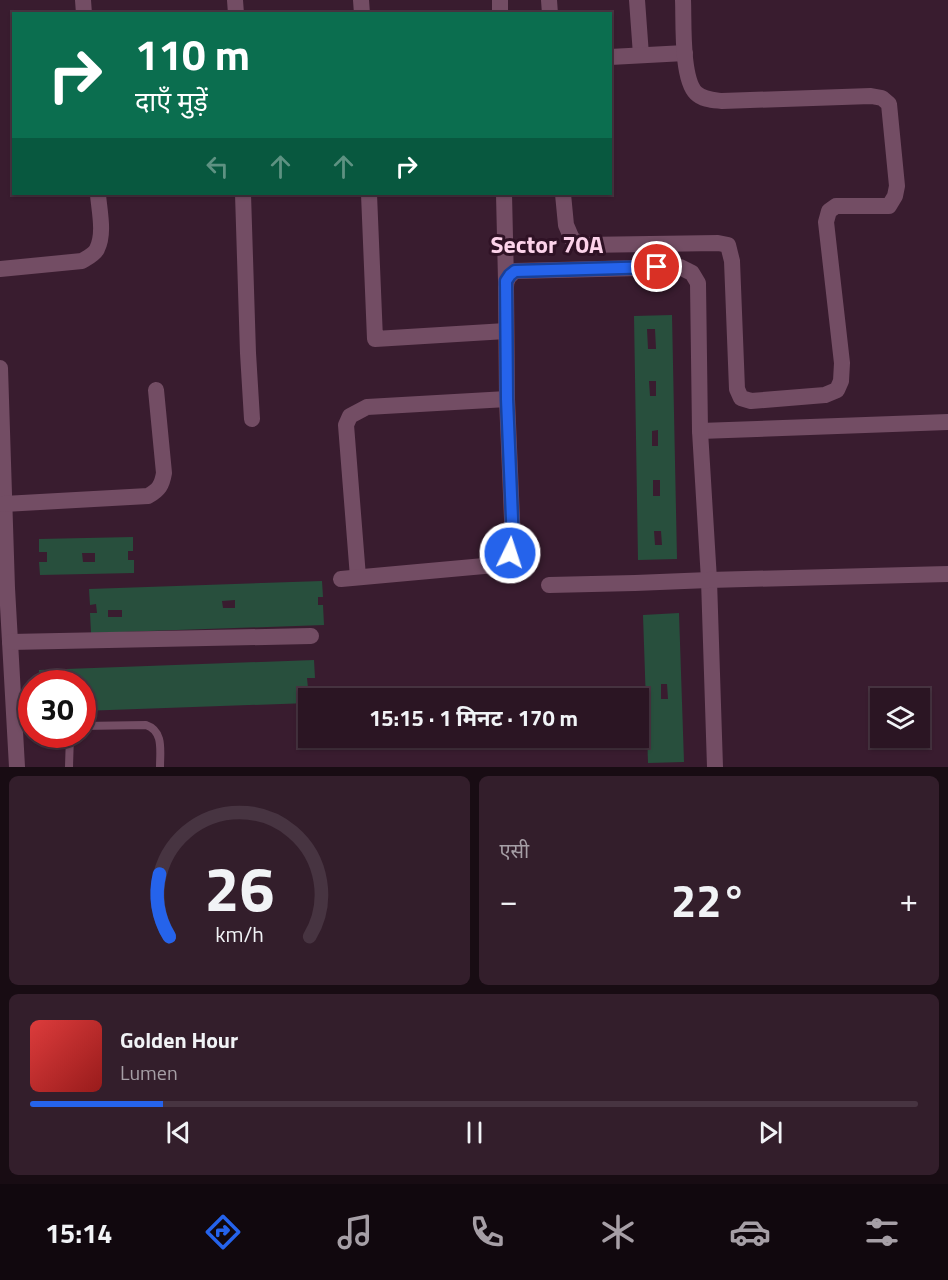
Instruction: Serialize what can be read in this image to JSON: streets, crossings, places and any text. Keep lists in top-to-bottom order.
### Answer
{
  "districts": ["Sector 70A"],
  "page": {
    "turn": ["110 m", "दाएँ मुड़ें"],
    "limit": "30",
    "trip": "15:15 · 1 मिनट · 170 m",
    "tile": "एसी",
    "heat": ["−", "22°", "+"],
    "song": ["Golden Hour", "Lumen"],
    "tabs": "15:14",
    "gauge": ["26", "km/h"]
  }
}
